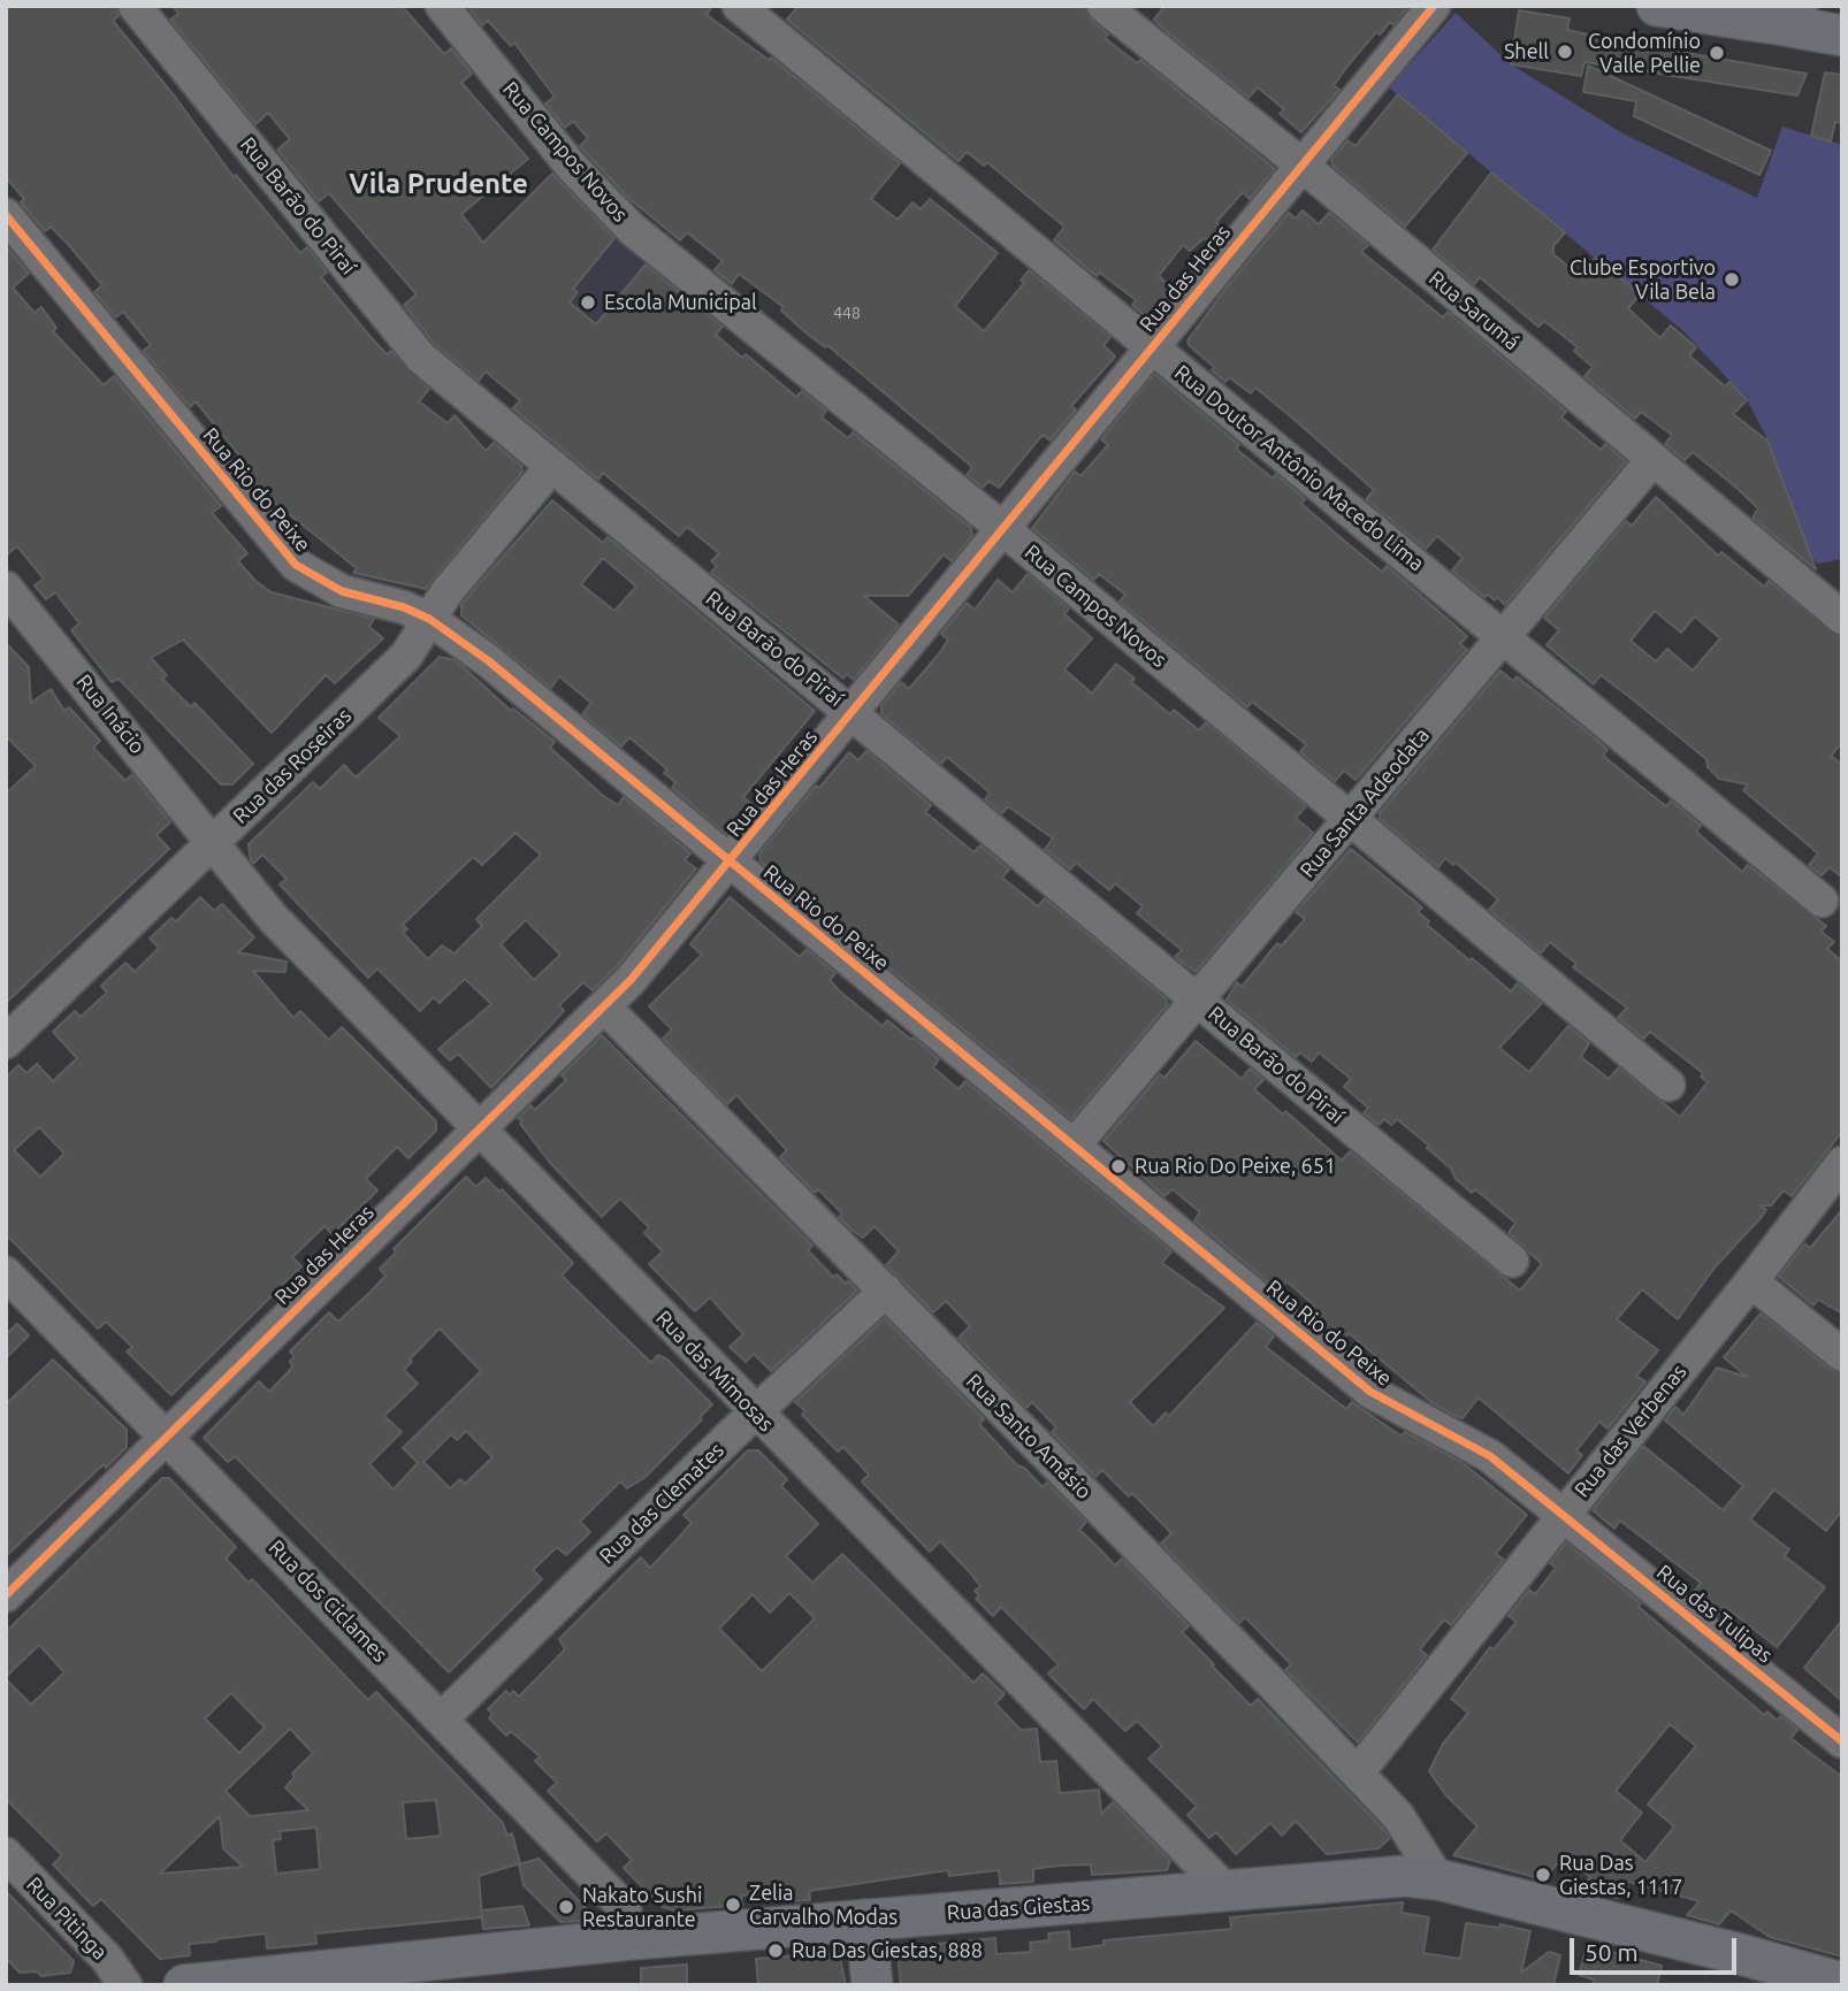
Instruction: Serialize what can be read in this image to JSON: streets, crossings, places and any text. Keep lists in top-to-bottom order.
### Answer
{
  "streets": {
    "main road": ["Rua das Giestas"],
    "street": [
      "Rua Campos Novos",
      "Rua Barão do Piraí",
      "Rua das Heras",
      "Rua Sarumá",
      "Rua Doutor Antônio Macedo Lima",
      "Rua Rio do Peixe",
      "Rua Inácio",
      "Rua das Roseiras",
      "Rua Santa Adeodata",
      "Rua das Mimosas",
      "Rua das Verbenas",
      "Rua Santo Amásio",
      "Rua das Clemates",
      "Rua dos Ciclames",
      "Rua das Tulipas",
      "Rua Pitinga"
    ]
  },
  "crossings": [
    ["Rua Campos Novos", "Rua das Heras"],
    ["Rua Campos Novos", "Rua Santa Adeodata"],
    ["Rua Barão do Piraí", "Rua das Heras"],
    ["Rua Barão do Piraí", "Rua das Roseiras"],
    ["Rua Barão do Piraí", "Rua Santa Adeodata"],
    ["Rua das Heras", "Rua Sarumá"],
    ["Rua das Heras", "Rua Doutor Antônio Macedo Lima"],
    ["Rua das Heras", "Rua Rio do Peixe"],
    ["Rua das Heras", "Rua das Mimosas"],
    ["Rua das Heras", "Rua Santo Amásio"],
    ["Rua das Heras", "Rua dos Ciclames"],
    ["Rua Sarumá", "Rua Santa Adeodata"],
    ["Rua Doutor Antônio Macedo Lima", "Rua Santa Adeodata"],
    ["Rua Rio do Peixe", "Rua das Roseiras"],
    ["Rua Rio do Peixe", "Rua Santa Adeodata"],
    ["Rua Rio do Peixe", "Rua das Verbenas"],
    ["Rua Rio do Peixe", "Rua das Tulipas"],
    ["Rua Inácio", "Rua das Roseiras"],
    ["Rua Inácio", "Rua das Mimosas"],
    ["Rua das Roseiras", "Rua das Mimosas"],
    ["Rua das Mimosas", "Rua das Clemates"],
    ["Rua das Mimosas", "Rua das Giestas"],
    ["Rua das Verbenas", "Rua Santo Amásio"],
    ["Rua das Verbenas", "Rua das Tulipas"],
    ["Rua Santo Amásio", "Rua das Clemates"],
    ["Rua Santo Amásio", "Rua das Giestas"],
    ["Rua das Clemates", "Rua dos Ciclames"],
    ["Rua dos Ciclames", "Rua das Giestas"]
  ],
  "districts": ["Vila Prudente"],
  "places": [
    "Shell",
    "Condomínio Valle Pellie",
    "Clube Esportivo Vila Bela",
    "Escola Municipal",
    "Rua Rio Do Peixe, 651",
    "Rua Das Giestas, 1117",
    "Zelia Carvalho Modas",
    "Nakato Sushi Restaurante",
    "Rua Das Giestas, 888"
  ],
  "house_numbers": ["448"],
  "scale_bar": "50 m"
}
